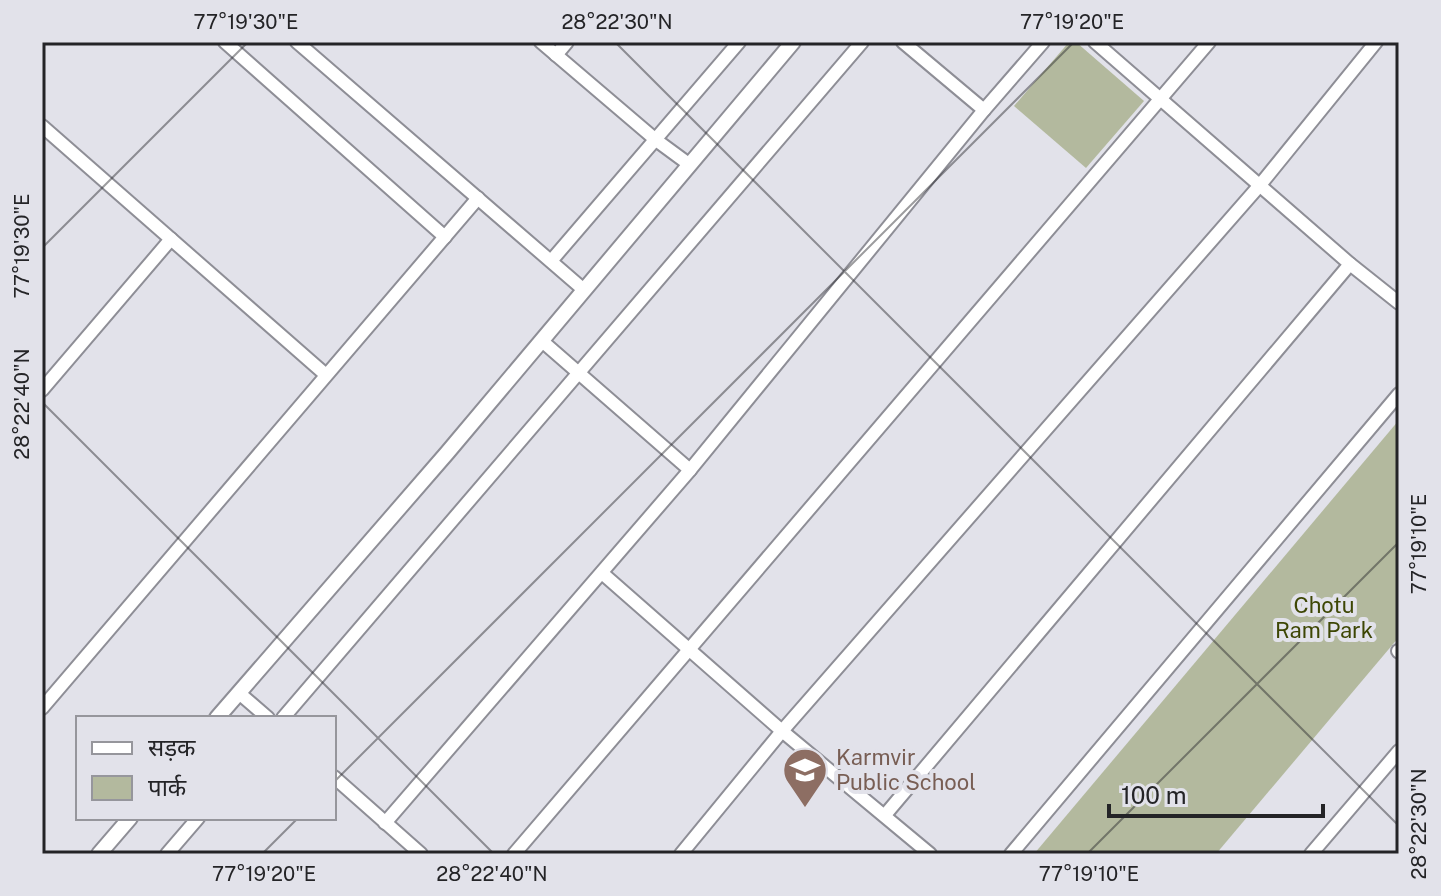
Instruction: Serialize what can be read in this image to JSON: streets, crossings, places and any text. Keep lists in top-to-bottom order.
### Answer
{
  "parks": ["Chotu Ram Park"],
  "places": {
    "school or university": ["Karmvir Public School"]
  },
  "legend": ["सड़क", "पार्क"],
  "scale_bar": "100 m",
  "coordinates": [
    "77°19'30\"E",
    "28°22'30\"N",
    "77°19'20\"E",
    "28°22'40\"N",
    "77°19'10\"E"
  ]
}
